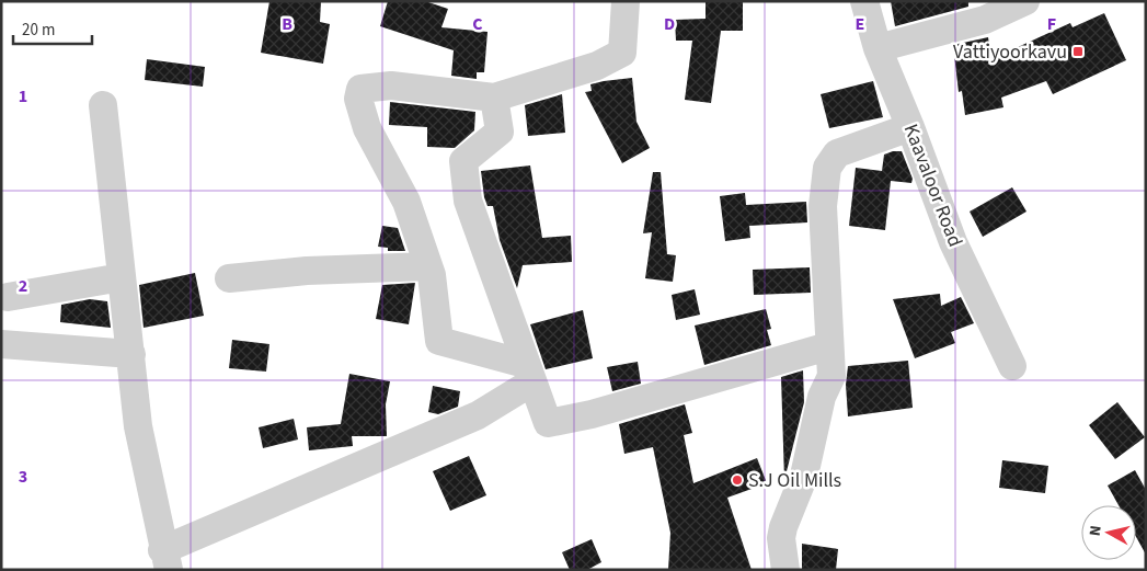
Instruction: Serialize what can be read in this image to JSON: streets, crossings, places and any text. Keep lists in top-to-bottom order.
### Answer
{
  "streets": {
    "street": ["Kaavaloor Road"]
  },
  "places": {
    "transit": ["Vattiyoorkavu"],
    "other": ["S.J Oil Mills"]
  },
  "scale_bar": "20 m",
  "north": "left",
  "grid": {
    "columns": [
      "B",
      "C",
      "D",
      "E",
      "F"
    ],
    "rows": ["1", "2", "3"]
  }
}
